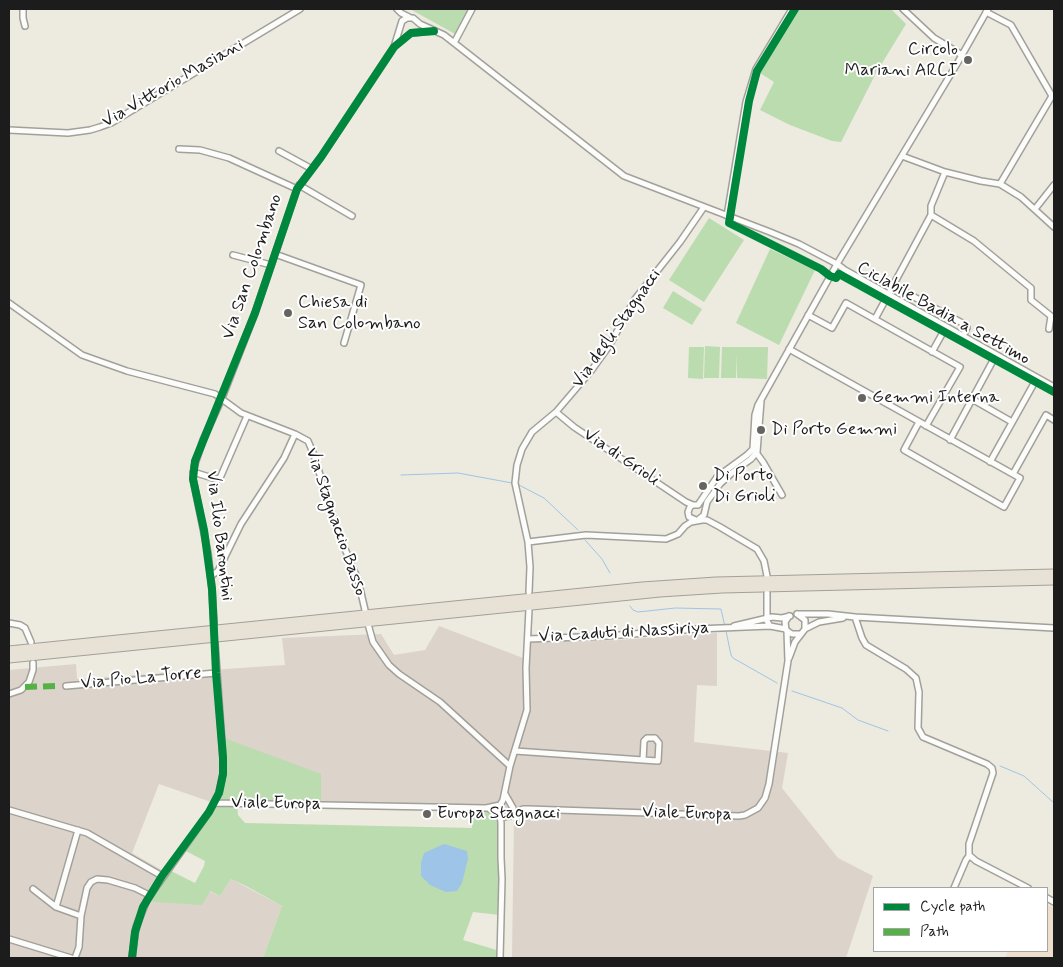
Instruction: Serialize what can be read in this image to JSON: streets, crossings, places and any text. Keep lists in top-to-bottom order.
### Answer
{
  "streets": {
    "street": [
      "Via Vittorio Masiani",
      "Via San Colombano",
      "Via degli Stagnacci",
      "Via di Grioli",
      "Via Stagnaccio Basso",
      "Via Ilio Barontini",
      "Via Caduti di Nassiriya",
      "Via Pio La Torre",
      "Viale Europa"
    ],
    "cycle path": ["Ciclabile Badia a Settimo"]
  },
  "crossings": [
    ["Via San Colombano", "Via Stagnaccio Basso"],
    ["Via San Colombano", "Via Ilio Barontini"],
    ["Via degli Stagnacci", "Via di Grioli"],
    ["Via Stagnaccio Basso", "Via Ilio Barontini"],
    ["Via Caduti di Nassiriya", "Viale Europa"]
  ],
  "places": [
    "Circolo Mariani ARCI",
    "Chiesa di San Colombano",
    "Gemmi Interna",
    "Di Porto Gemmi",
    "Di Porto Di Grioli",
    "Europa Stagnacci"
  ],
  "legend": ["Cycle path", "Path"]
}
